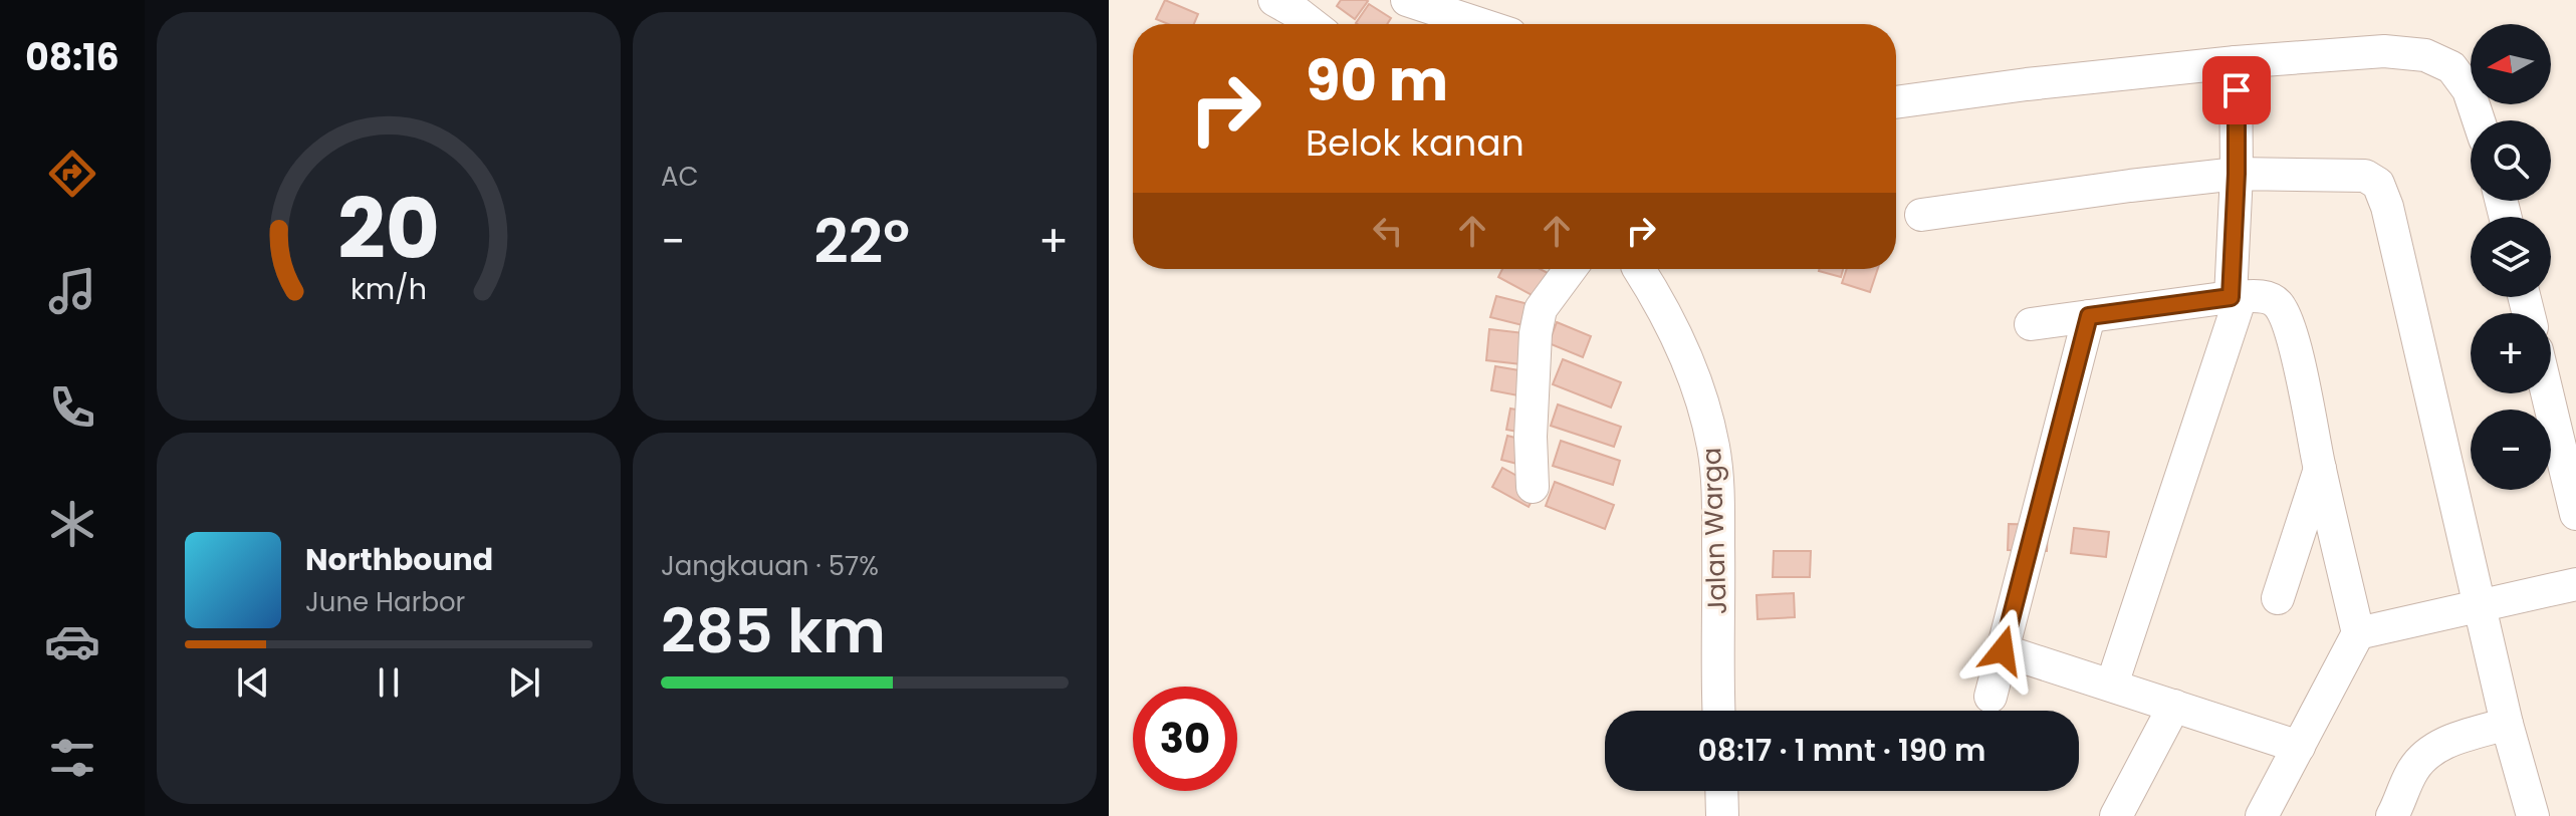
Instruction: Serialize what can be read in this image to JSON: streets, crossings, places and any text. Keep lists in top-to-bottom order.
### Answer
{
  "streets": {
    "street": ["Jalan Warga"]
  },
  "north": "left",
  "page": {
    "tabs": "08:16",
    "tile": [
      "AC",
      ["Jangkauan · 57%", "285 km"]
    ],
    "map_buttons": ["+", "−"],
    "turn": ["90 m", "Belok kanan"],
    "heat": ["−", "22°", "+"],
    "song": ["Northbound", "June Harbor"],
    "limit": "30",
    "trip": "08:17 · 1 mnt · 190 m",
    "gauge": ["20", "km/h"]
  }
}
